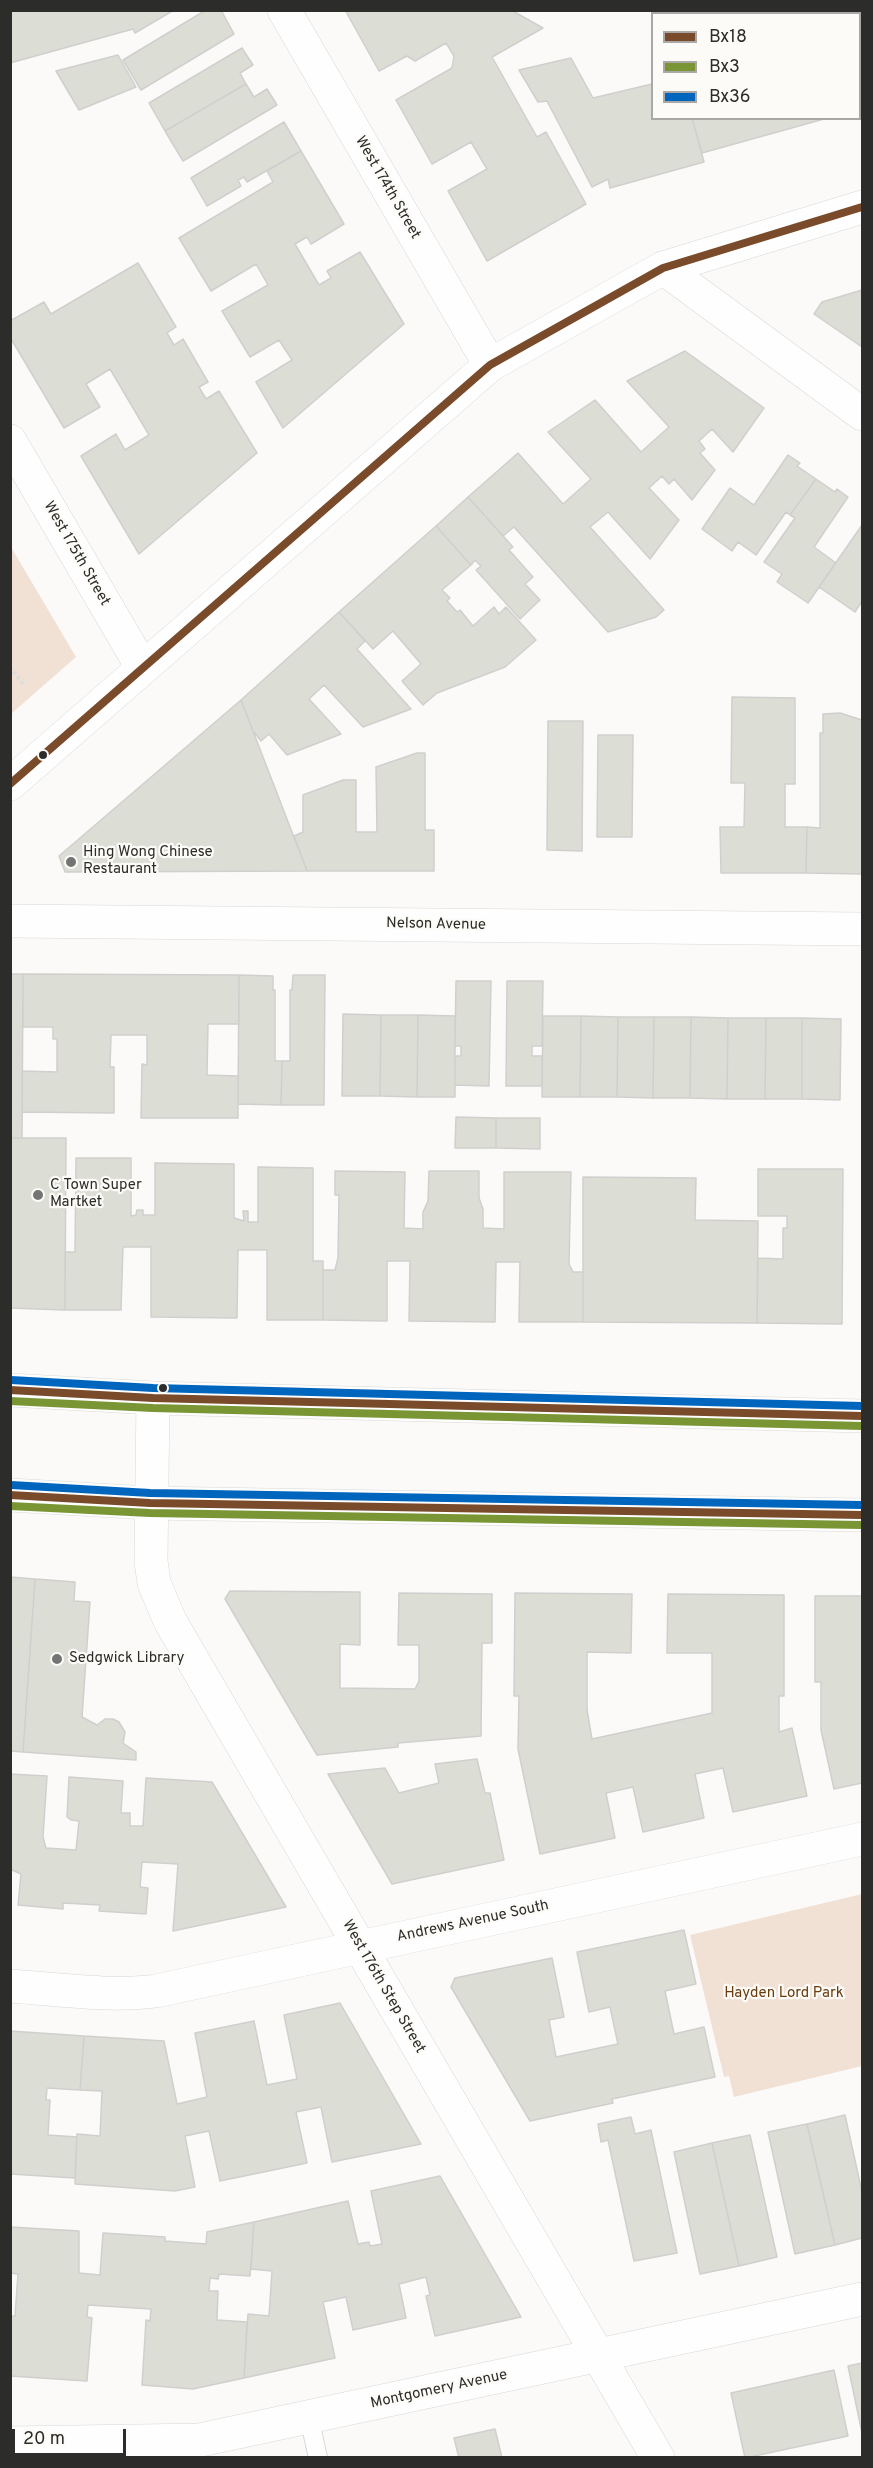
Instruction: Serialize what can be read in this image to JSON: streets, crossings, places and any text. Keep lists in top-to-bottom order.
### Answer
{
  "streets": {
    "street": [
      "West 174th Street",
      "West 175th Street",
      "Nelson Avenue",
      "Andrews Avenue South",
      "West 176th Step Street",
      "Montgomery Avenue"
    ]
  },
  "crossings": [
    ["Andrews Avenue South", "West 176th Step Street"],
    ["West 176th Step Street", "Montgomery Avenue"]
  ],
  "parks": ["Hayden Lord Park"],
  "places": ["Hing Wong Chinese Restaurant", "C Town Super Martket", "Sedgwick Library"],
  "lines": ["transit line Bx18", "transit line Bx36", "transit line Bx3"],
  "legend": ["Bx18", "Bx3", "Bx36"],
  "scale_bar": "20 m"
}
